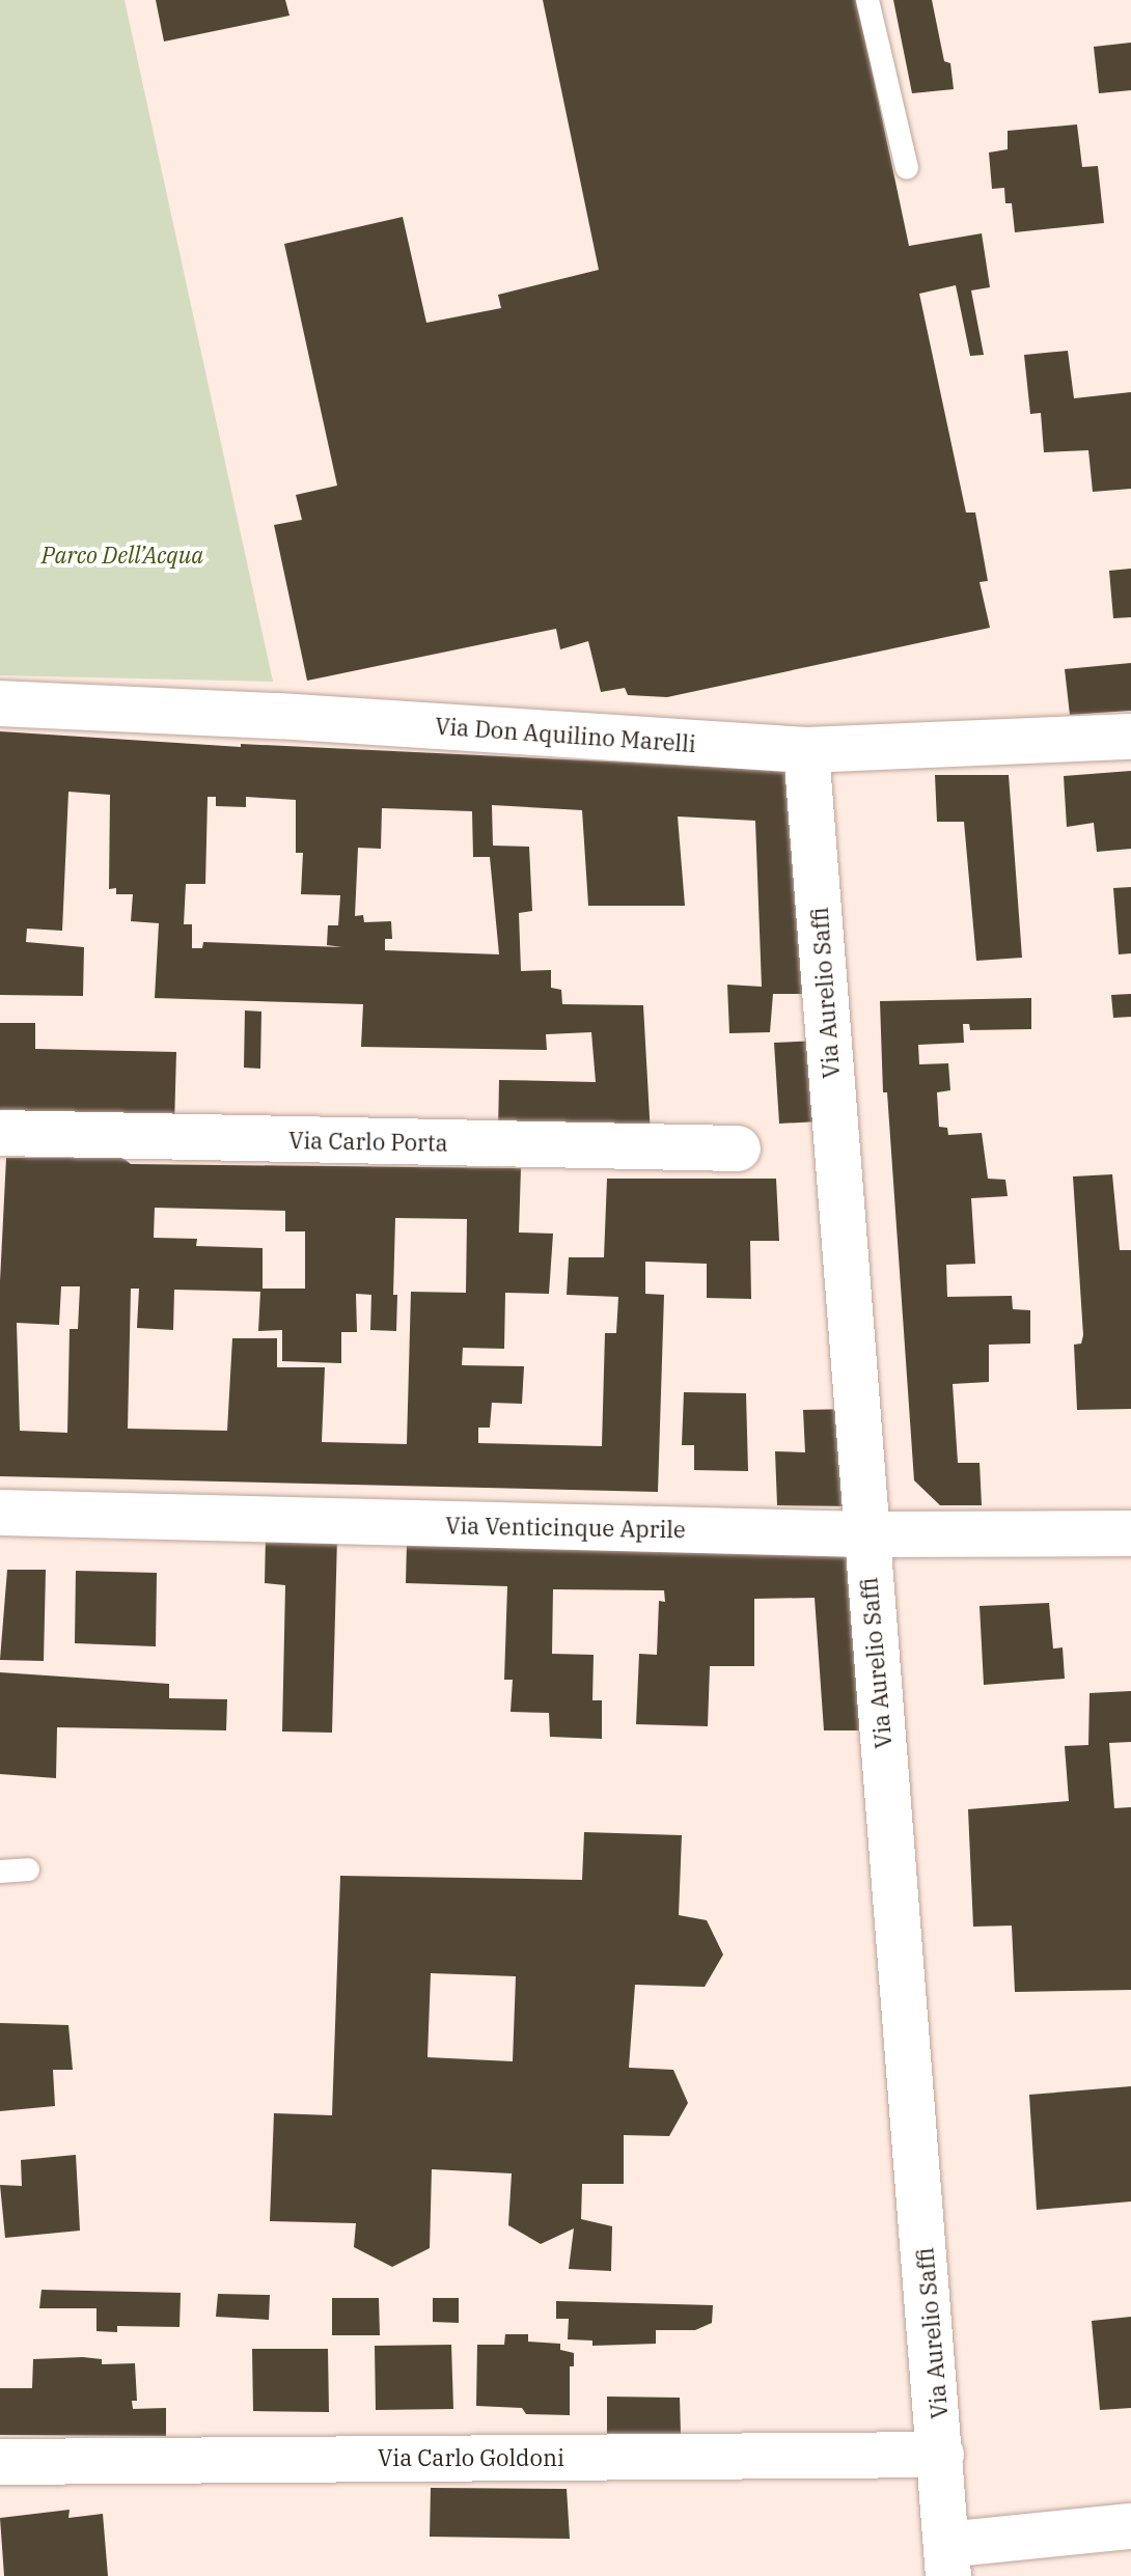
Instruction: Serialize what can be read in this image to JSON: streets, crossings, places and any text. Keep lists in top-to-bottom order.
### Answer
{
  "streets": {
    "street": [
      "Via Don Aquilino Marelli",
      "Via Aurelio Saffi",
      "Via Carlo Porta",
      "Via Venticinque Aprile",
      "Via Carlo Goldoni"
    ]
  },
  "crossings": [
    ["Via Don Aquilino Marelli", "Via Aurelio Saffi"],
    ["Via Aurelio Saffi", "Via Venticinque Aprile"],
    ["Via Aurelio Saffi", "Via Carlo Goldoni"]
  ],
  "parks": ["Parco Dell’Acqua"]
}
